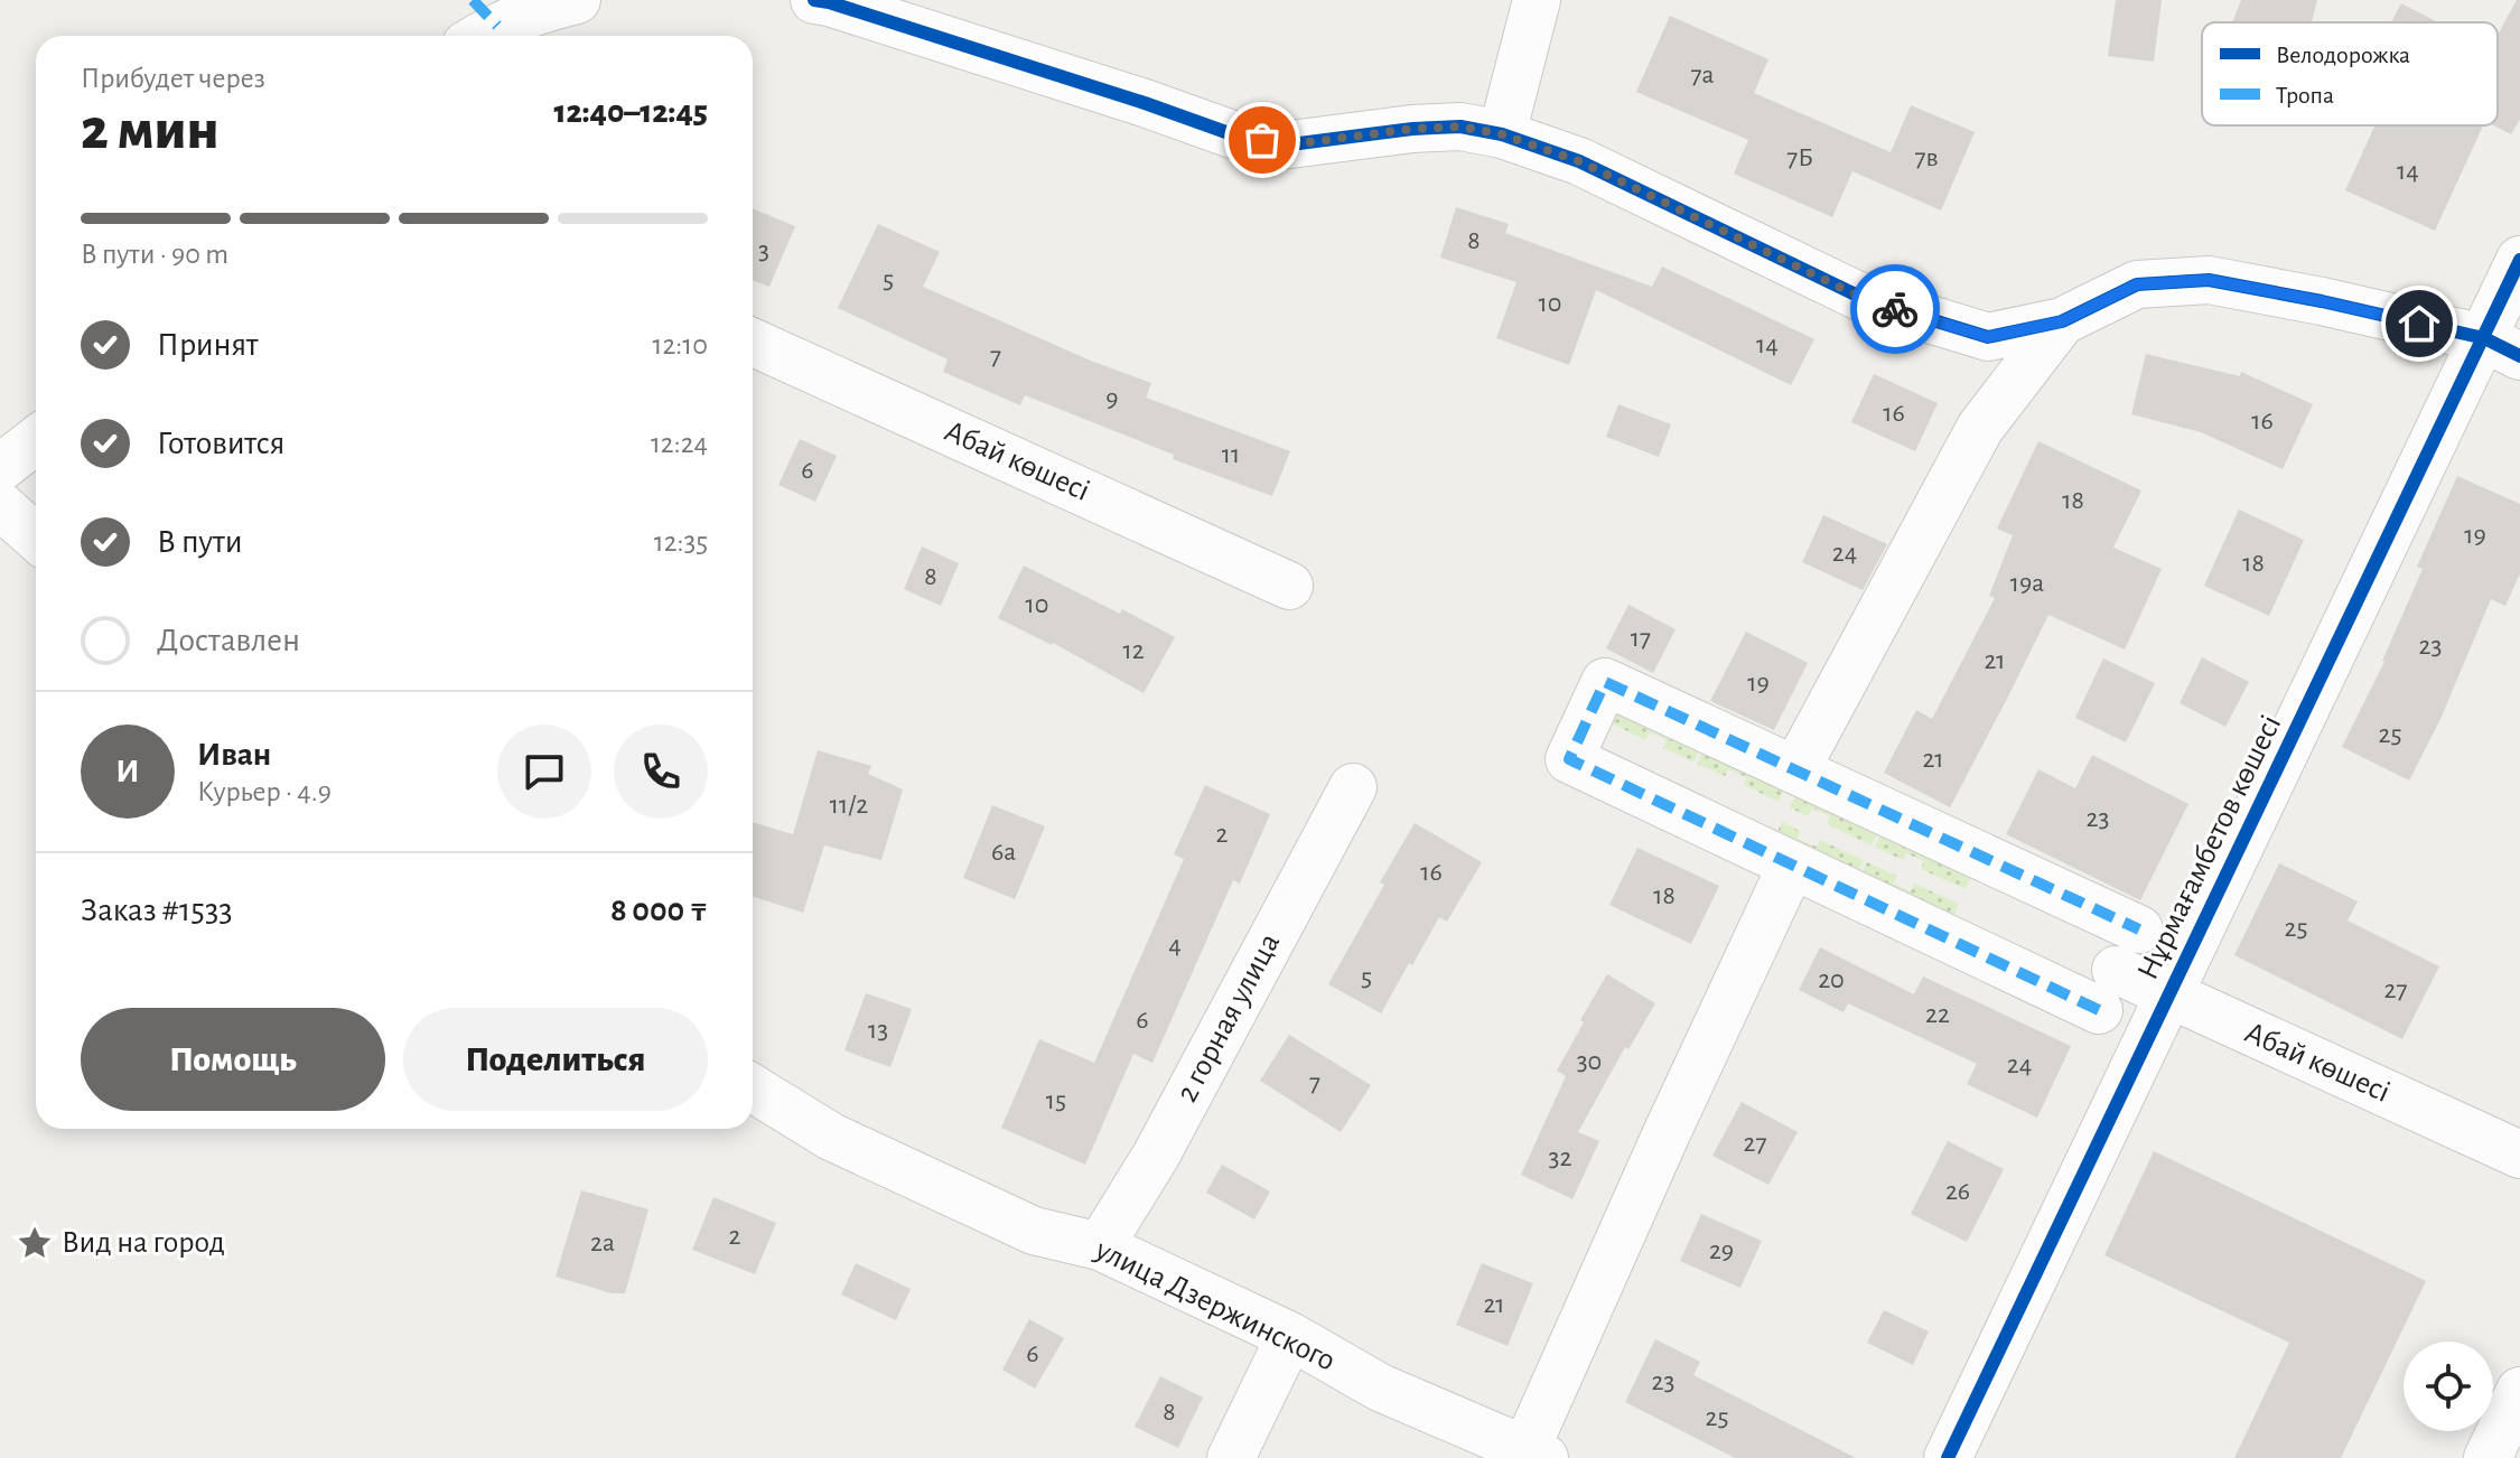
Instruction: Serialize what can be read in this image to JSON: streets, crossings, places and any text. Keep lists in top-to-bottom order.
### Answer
{
  "streets": {
    "street": [
      "Абай көшесі",
      "Нұрмағамбетов көшесі",
      "2 горная улица",
      "улица Дзержинского"
    ]
  },
  "crossings": [
    ["Абай көшесі", "Нұрмағамбетов көшесі"],
    ["2 горная улица", "улица Дзержинского"]
  ],
  "places": {
    "place": ["Вид на город"]
  },
  "house_numbers": [
    "7а",
    "7Б",
    "7в",
    "14",
    "8",
    "3",
    "5",
    "10",
    "14",
    "7",
    "9",
    "16",
    "16",
    "11",
    "6",
    "18",
    "19",
    "24",
    "18",
    "8",
    "19а",
    "10",
    "17",
    "23",
    "12",
    "21",
    "19",
    "25",
    "21",
    "11/2",
    "23",
    "2",
    "6а",
    "16",
    "18",
    "25",
    "4",
    "5",
    "20",
    "27",
    "22",
    "6",
    "13",
    "30",
    "24",
    "7",
    "15",
    "27",
    "32",
    "26",
    "2",
    "2а",
    "29",
    "21",
    "6",
    "23",
    "8",
    "25"
  ],
  "legend": ["Велодорожка", "Тропа"],
  "page": {
    "heading": ["2 мин", "Прибудет через", "12:40–12:45"],
    "panel": [
      "Иван",
      "Курьер · 4.9",
      "Заказ #1533",
      "8 000 ₸"
    ],
    "bar": "В пути · 90 m",
    "list": [
      ["Принят", "12:10"],
      ["Готовится", "12:24"],
      ["В пути", "12:35"],
      "Доставлен"
    ],
    "round": "И",
    "buttons": ["Помощь", "Поделиться"]
  }
}
